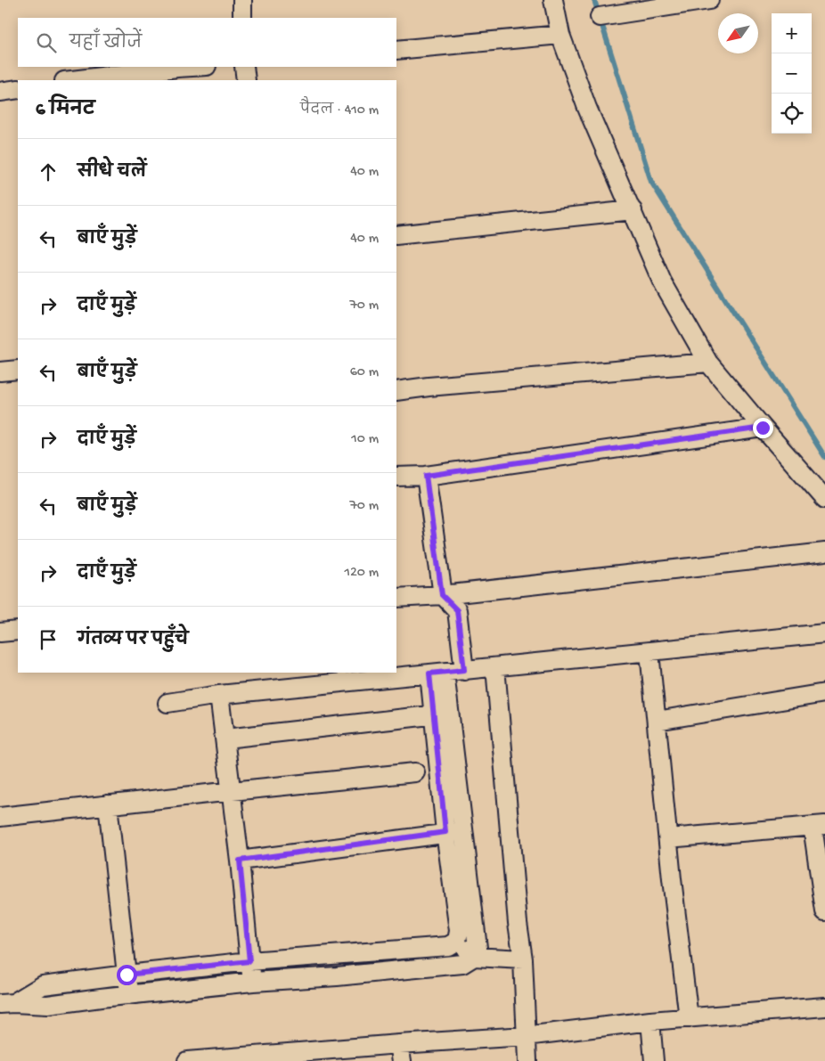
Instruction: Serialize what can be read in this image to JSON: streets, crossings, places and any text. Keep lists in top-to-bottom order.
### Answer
{
  "north": "bottom left",
  "page": {
    "map_buttons": ["+", "−"],
    "search": "यहाँ खोजें",
    "heading": ["6 मिनट", "पैदल · 410 m"],
    "list": [
      ["सीधे चलें", "40 m"],
      ["बाएँ मुड़ें", "40 m"],
      ["दाएँ मुड़ें", "70 m"],
      ["बाएँ मुड़ें", "60 m"],
      ["दाएँ मुड़ें", "10 m"],
      ["बाएँ मुड़ें", "70 m"],
      ["दाएँ मुड़ें", "120 m"],
      "गंतव्य पर पहुँचे"
    ]
  }
}
